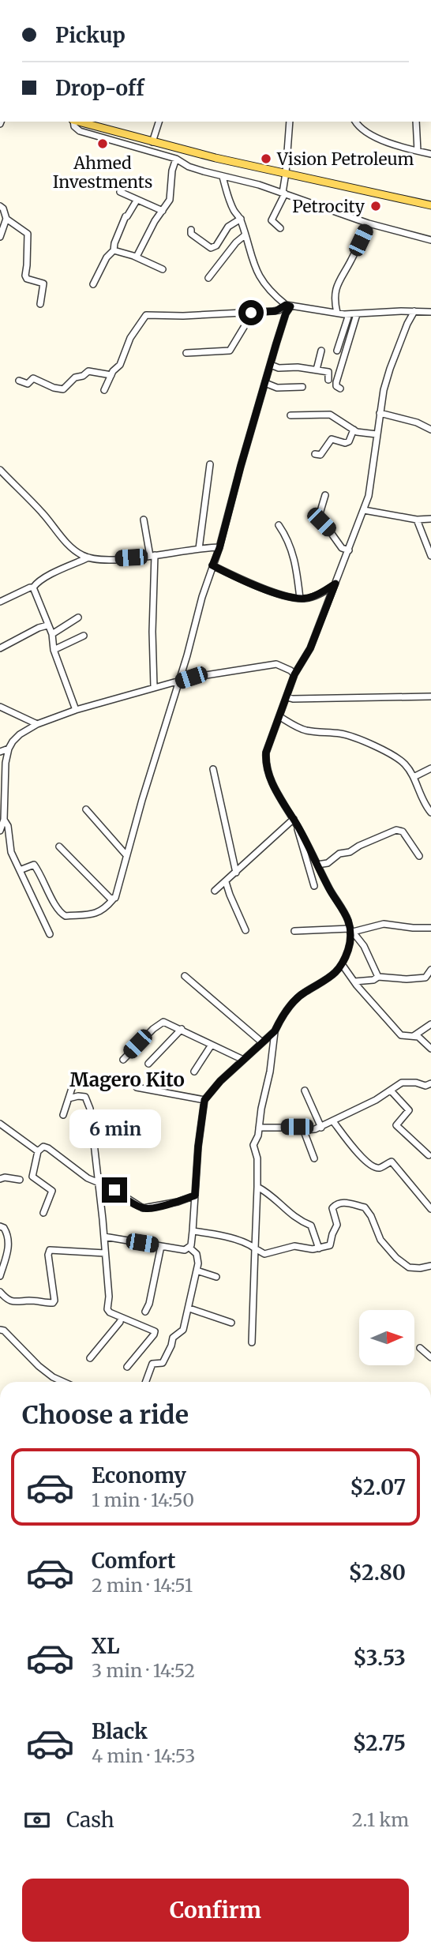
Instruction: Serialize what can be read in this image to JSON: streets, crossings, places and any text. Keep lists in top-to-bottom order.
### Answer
{
  "districts": ["Magero Kito"],
  "places": ["Ahmed Investments", "Vision Petroleum", "Petrocity"],
  "north": "right",
  "page": {
    "banner": ["Pickup", "Drop-off"],
    "bubble": "6 min",
    "heading": "Choose a ride",
    "list": [
      {
        "name": "Economy",
        "note": "1 min · 14:50",
        "value": "$2.07"
      },
      {
        "name": "Comfort",
        "note": "2 min · 14:51",
        "value": "$2.80"
      },
      {
        "name": "XL",
        "note": "3 min · 14:52",
        "value": "$3.53"
      },
      {
        "name": "Black",
        "note": "4 min · 14:53",
        "value": "$2.75"
      }
    ],
    "pay": ["Cash", "2.1 km"],
    "buttons": "Confirm"
  }
}
